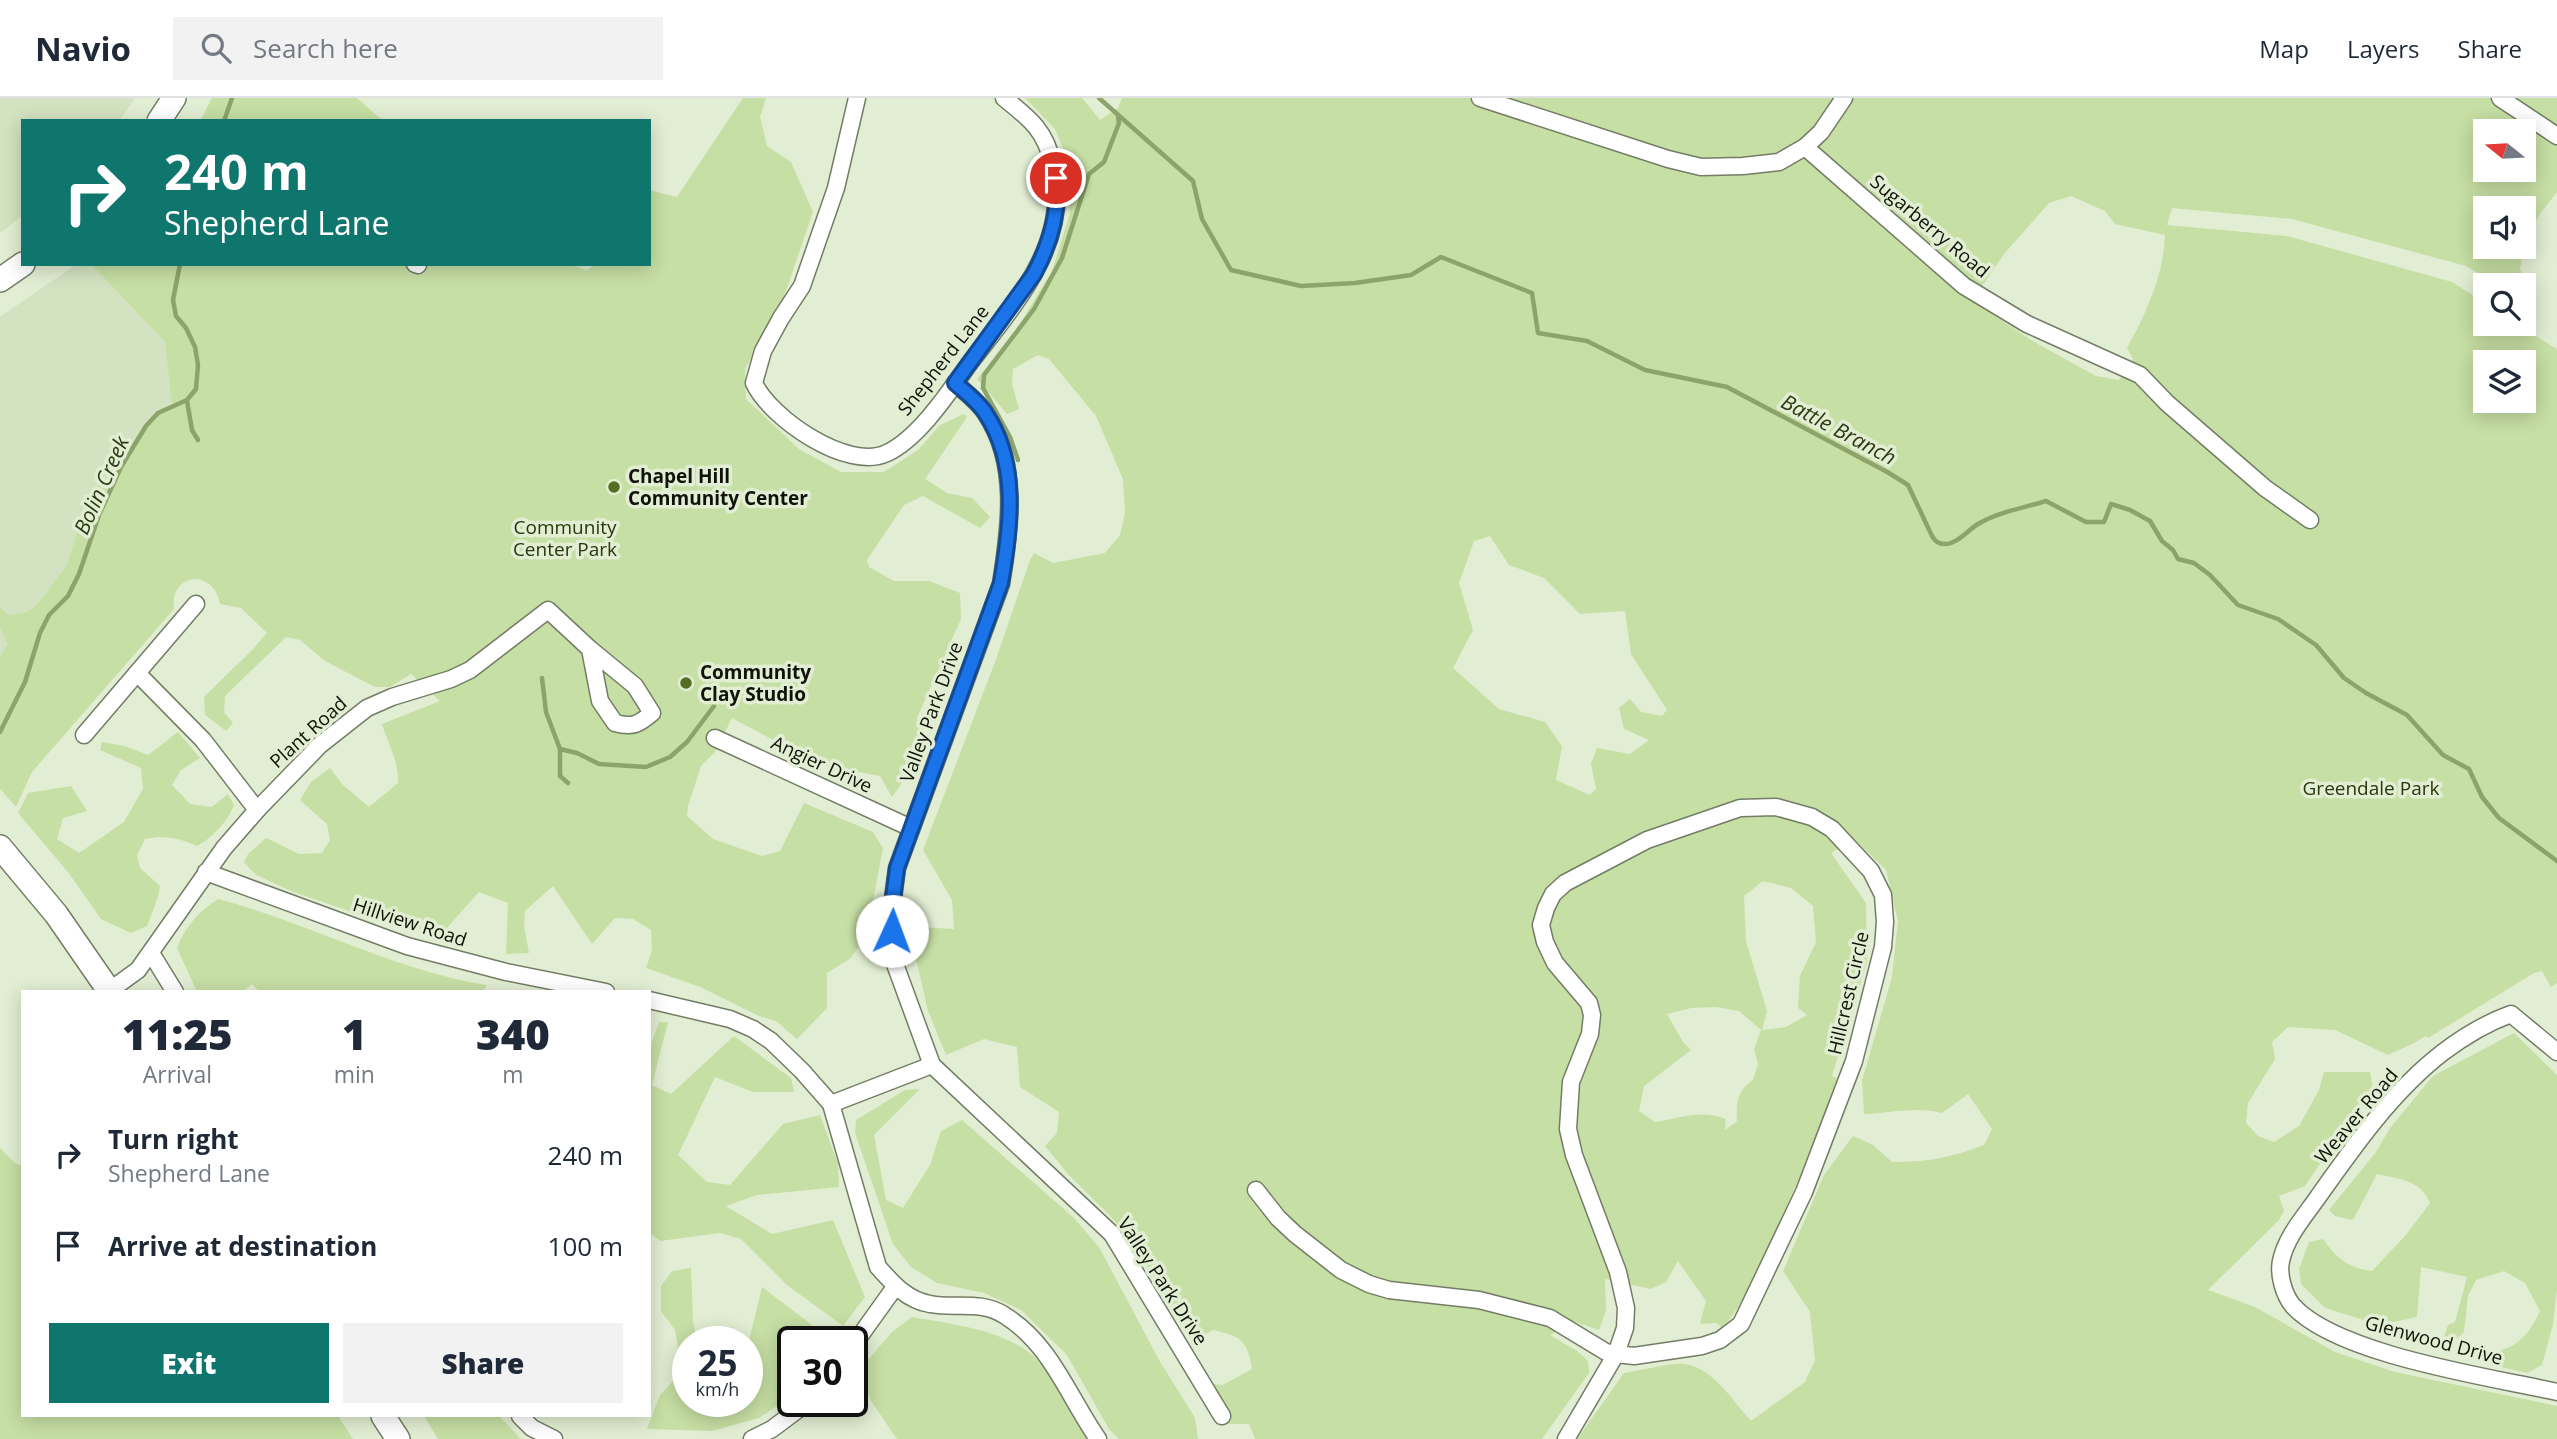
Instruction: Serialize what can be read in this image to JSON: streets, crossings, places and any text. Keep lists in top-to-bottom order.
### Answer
{
  "streets": {
    "street": [
      "Sugarberry Road",
      "Shepherd Lane",
      "Valley Park Drive",
      "Plant Road",
      "Angier Drive",
      "Hillview Road",
      "Hillcrest Circle",
      "Weaver Road",
      "Glenwood Drive"
    ]
  },
  "crossings": [
    ["Shepherd Lane", "Valley Park Drive"],
    ["Valley Park Drive", "Angier Drive"],
    ["Plant Road", "Hillview Road"],
    ["Weaver Road", "Glenwood Drive"]
  ],
  "water": ["Battle Branch", "Bolin Creek"],
  "parks": ["Community Center Park", "Greendale Park"],
  "places": ["Chapel Hill Community Center", "Community Clay Studio"],
  "north": "left",
  "page": {
    "header": "Navio",
    "search": "Search here",
    "nav": ["Map", "Layers", "Share"],
    "turn": ["240 m", "Shepherd Lane"],
    "eta": [
      "11:25",
      "Arrival",
      "1",
      "min",
      "340",
      "m"
    ],
    "list": [
      {
        "name": "Turn right",
        "note": "Shepherd Lane",
        "value": "240 m"
      },
      {
        "name": "Arrive at destination",
        "value": "100 m"
      }
    ],
    "buttons": ["Exit", "Share"],
    "speed": "25 km/h",
    "limit": "30"
  }
}
